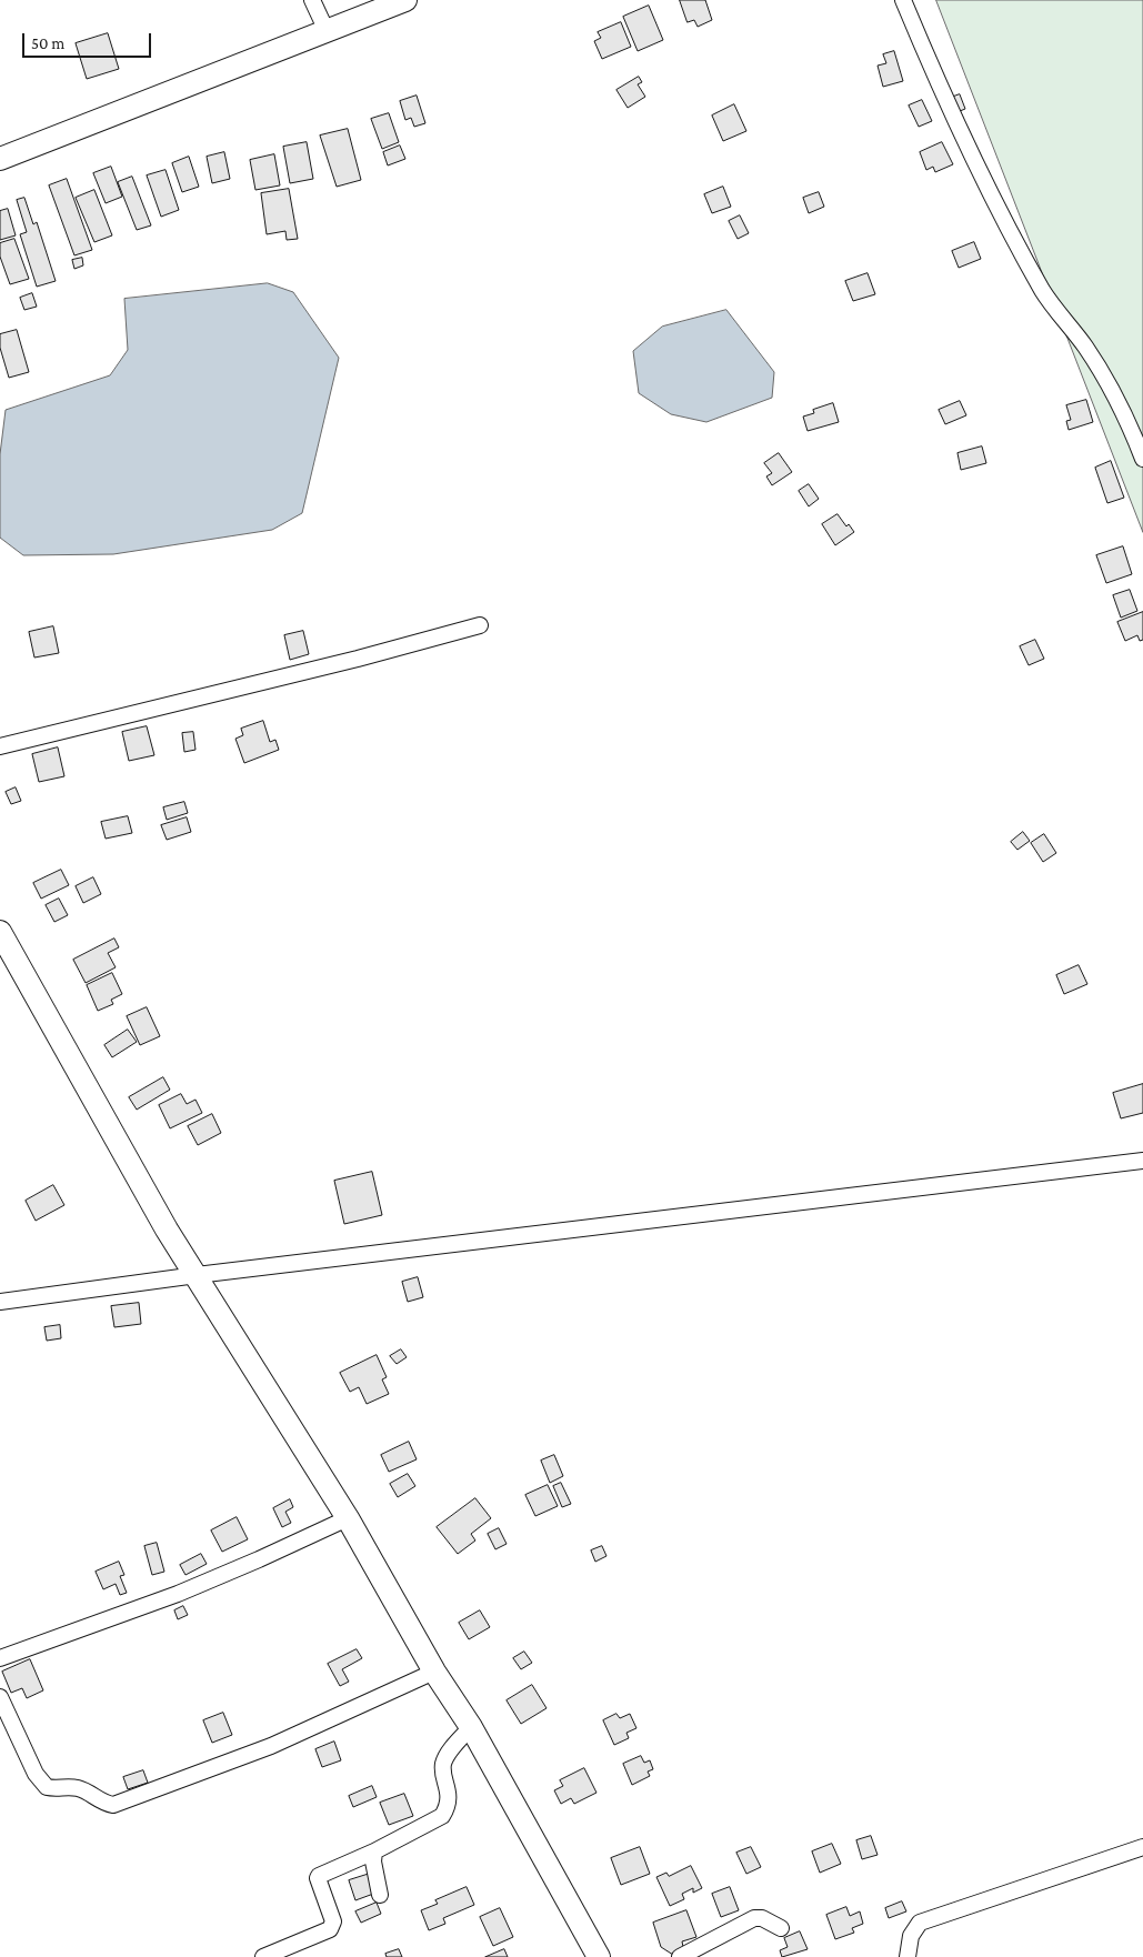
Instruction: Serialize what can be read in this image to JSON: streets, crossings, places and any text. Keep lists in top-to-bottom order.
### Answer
{
  "scale_bar": "50 m"
}
